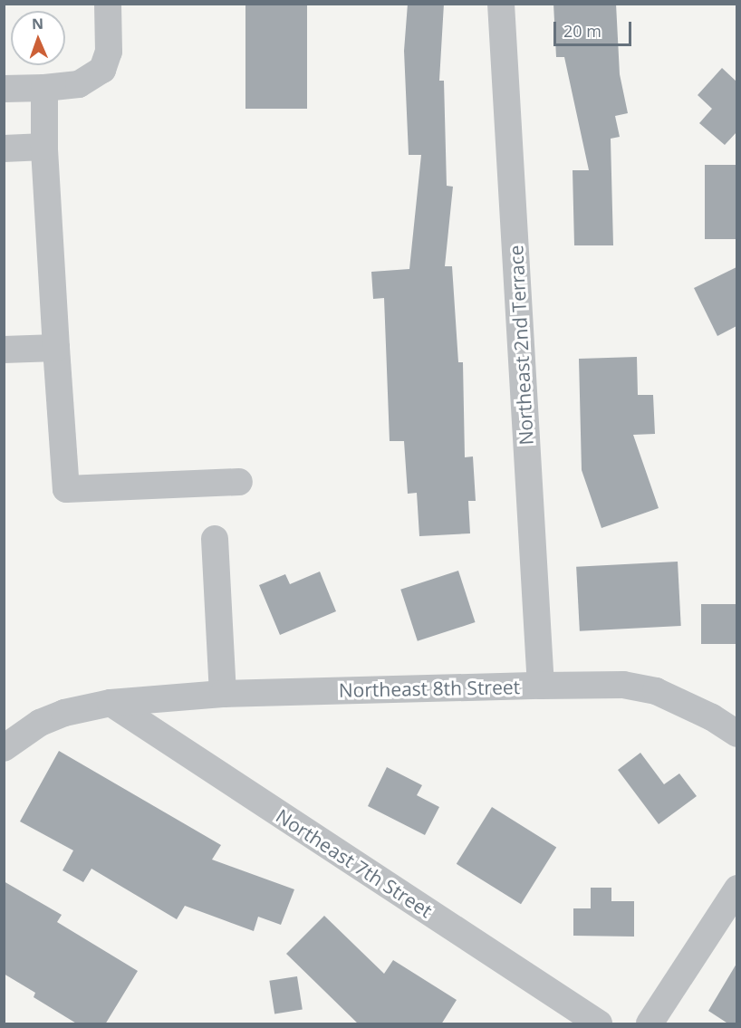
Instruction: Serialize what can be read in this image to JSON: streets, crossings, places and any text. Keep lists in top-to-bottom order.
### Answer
{
  "streets": {
    "street": ["Northeast 2nd Terrace", "Northeast 8th Street", "Northeast 7th Street"]
  },
  "crossings": [
    ["Northeast 2nd Terrace", "Northeast 8th Street"],
    ["Northeast 8th Street", "Northeast 7th Street"]
  ],
  "scale_bar": "20 m",
  "north": "top"
}
